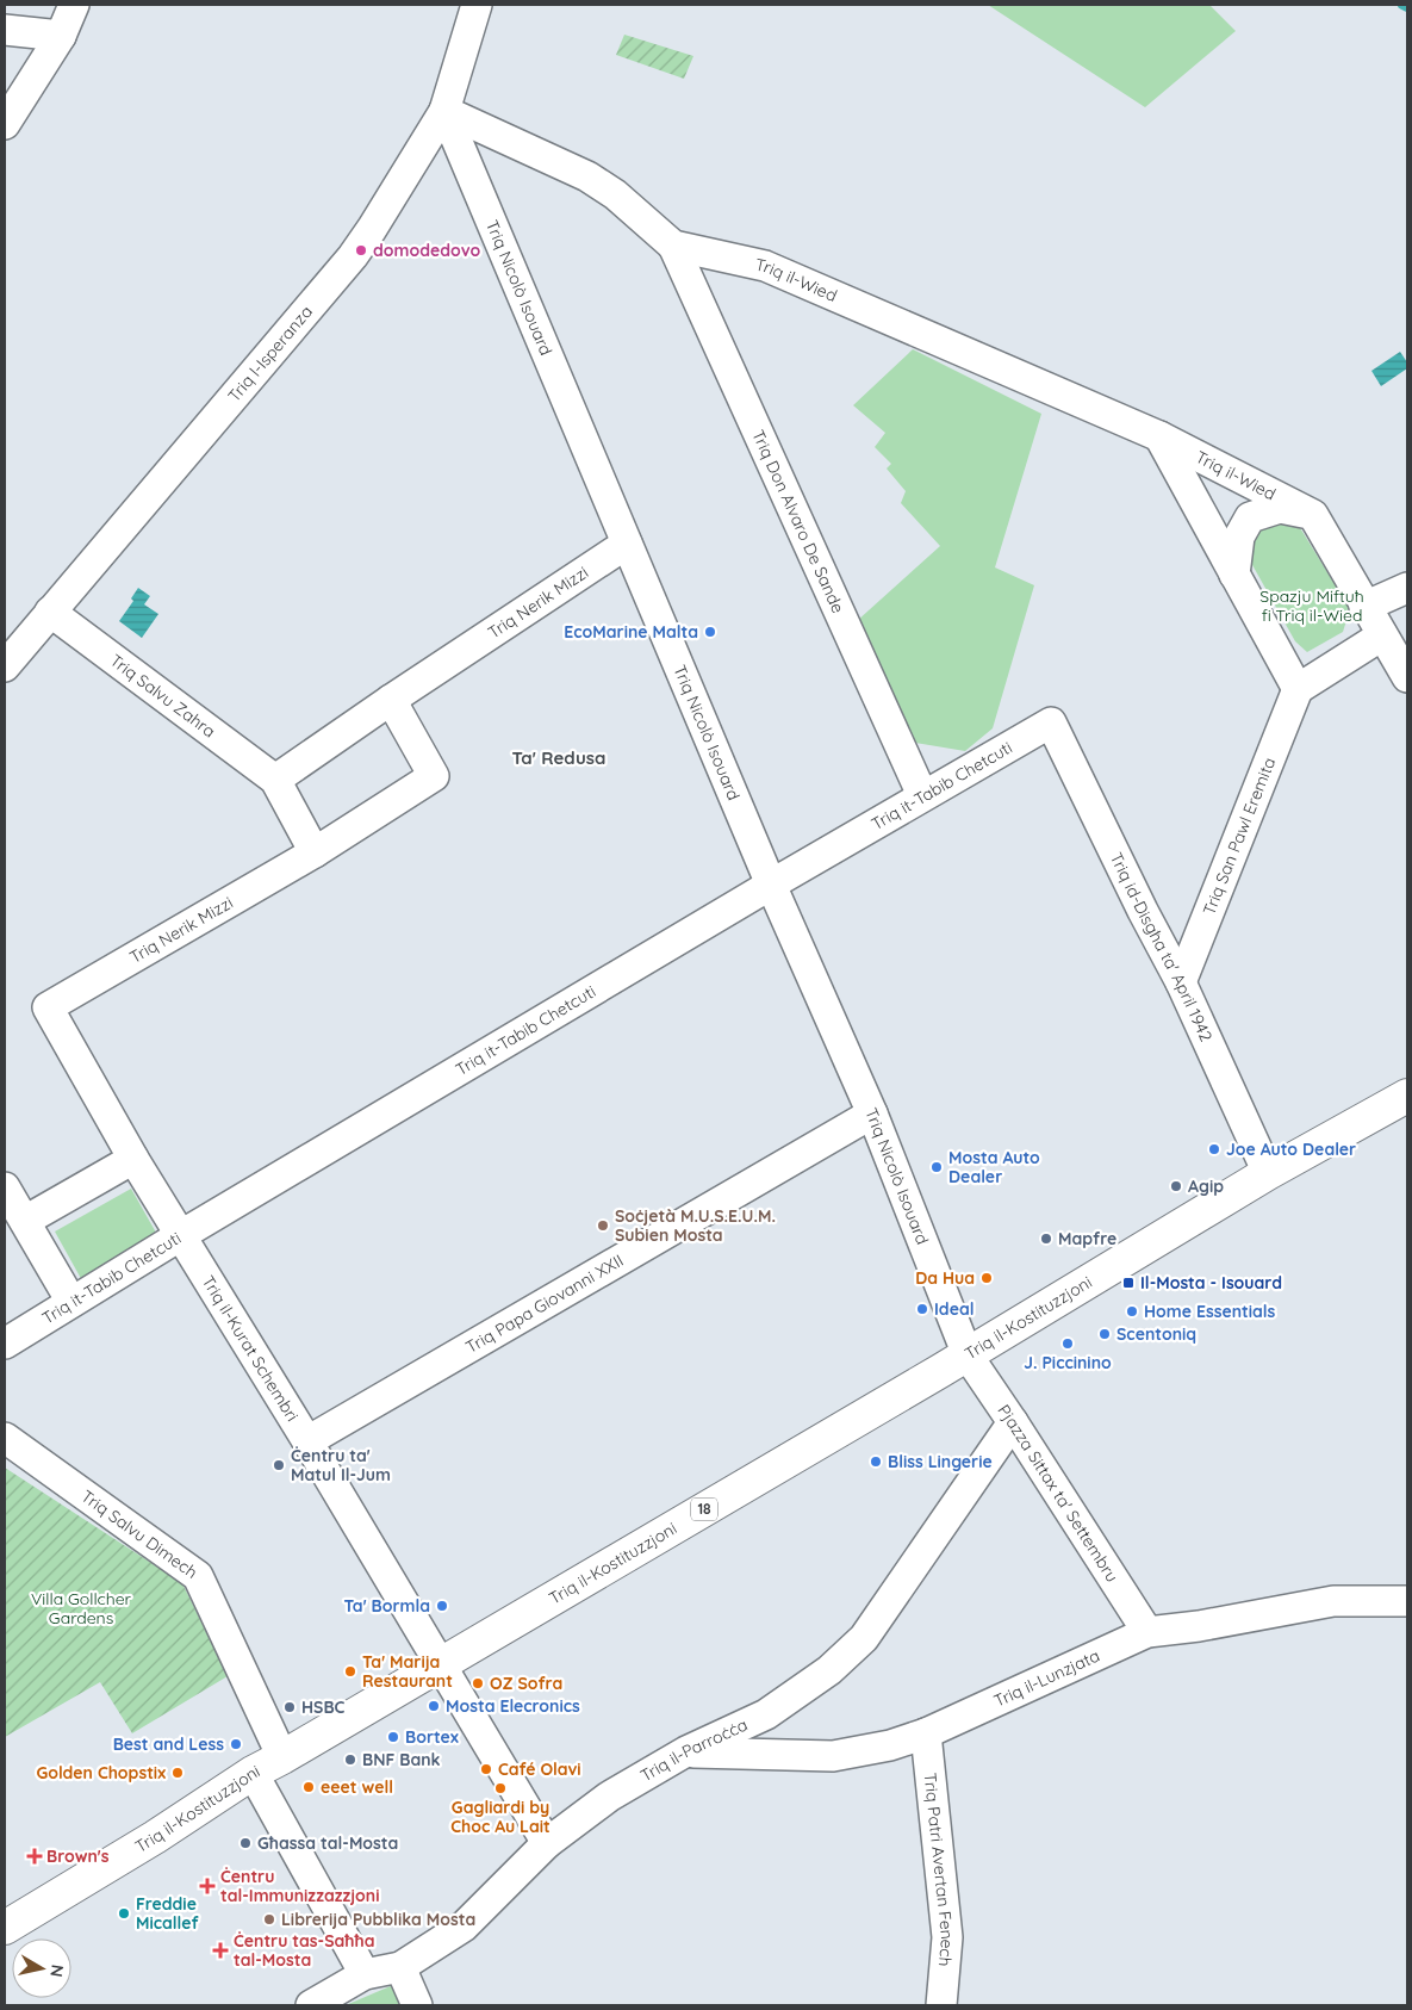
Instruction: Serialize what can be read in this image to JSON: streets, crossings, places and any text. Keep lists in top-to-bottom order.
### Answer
{
  "streets": {
    "main road": ["Triq il-Kostituzzjoni", "18"],
    "street": [
      "Triq il-Wied",
      "Triq Nicolò Isouard",
      "Triq l-Isperanza",
      "Triq Don Alvaro De Sande",
      "Triq Nerik Mizzi",
      "Triq Salvu Zahra",
      "Triq it-Tabib Chetcuti",
      "Triq San Pawl Eremita",
      "Triq id-Disgħa ta' April 1942",
      "Triq Papa Giovanni XXII",
      "Triq il-Kurat Schembri",
      "Pjazza Sittax ta' Settembru",
      "Triq Salvu Dimech",
      "Triq il-Lunzjata",
      "Triq il-Parroċċa",
      "Triq Patri Avertan Fenech"
    ]
  },
  "crossings": [
    ["Triq il-Wied", "Triq Nicolò Isouard"],
    ["Triq il-Wied", "Triq l-Isperanza"],
    ["Triq il-Wied", "Triq Don Alvaro De Sande"],
    ["Triq il-Wied", "Triq San Pawl Eremita"],
    ["Triq Nicolò Isouard", "Triq l-Isperanza"],
    ["Triq Nicolò Isouard", "Triq Nerik Mizzi"],
    ["Triq Nicolò Isouard", "Triq it-Tabib Chetcuti"],
    ["Triq Nicolò Isouard", "Triq Papa Giovanni XXII"],
    ["Triq Nicolò Isouard", "Triq il-Kostituzzjoni"],
    ["Triq Nicolò Isouard", "Pjazza Sittax ta' Settembru"],
    ["Triq l-Isperanza", "Triq Salvu Zahra"],
    ["Triq Don Alvaro De Sande", "Triq it-Tabib Chetcuti"],
    ["Triq Nerik Mizzi", "Triq Salvu Zahra"],
    ["Triq Nerik Mizzi", "Triq il-Kurat Schembri"],
    ["Triq it-Tabib Chetcuti", "Triq id-Disgħa ta' April 1942"],
    ["Triq it-Tabib Chetcuti", "Triq il-Kurat Schembri"],
    ["Triq San Pawl Eremita", "Triq id-Disgħa ta' April 1942"],
    ["Triq id-Disgħa ta' April 1942", "Triq il-Kostituzzjoni"],
    ["Triq Papa Giovanni XXII", "Triq il-Kurat Schembri"],
    ["Triq il-Kostituzzjoni", "Triq il-Kurat Schembri"],
    ["Triq il-Kostituzzjoni", "Pjazza Sittax ta' Settembru"],
    ["Triq il-Kostituzzjoni", "Triq Salvu Dimech"],
    ["Triq il-Kurat Schembri", "Triq il-Parroċċa"],
    ["Pjazza Sittax ta' Settembru", "Triq il-Lunzjata"],
    ["Pjazza Sittax ta' Settembru", "Triq il-Parroċċa"],
    ["Triq il-Lunzjata", "Triq il-Parroċċa"],
    ["Triq il-Lunzjata", "Triq Patri Avertan Fenech"]
  ],
  "districts": ["Ta' Redusa"],
  "parks": ["Spazju Miftuħ fi Triq il-Wied", "Villa Gollcher Gardens"],
  "places": {
    "other": [
      "domodedovo",
      "EcoMarine Malta",
      "Joe Auto Dealer",
      "Mosta Auto Dealer",
      "Agip",
      "Soċjetà M.U.S.E.U.M. Subien Mosta",
      "Mapfre",
      "Da Hua",
      "Ideal",
      "Home Essentials",
      "Scentoniq",
      "J. Piccinino",
      "Bliss Lingerie",
      "Ċentru ta' Matul Il-Jum",
      "Ta' Bormla",
      "Ta' Marija Restaurant",
      "OZ Sofra",
      "Mosta Elecronics",
      "HSBC",
      "Bortex",
      "Best and Less",
      "BNF Bank",
      "Café Olavi",
      "Golden Chopstix",
      "eeet well",
      "Gagliardi by Choc Au Lait",
      "Għassa tal-Mosta",
      "Freddie Micallef",
      "Librerija Pubblika Mosta"
    ],
    "transit": ["Il-Mosta - Isouard"],
    "health": ["Brown's", "Ċentru tal-Immunizzazzjoni", "Ċentru tas-Saħħa tal-Mosta"]
  },
  "north": "right"
}
